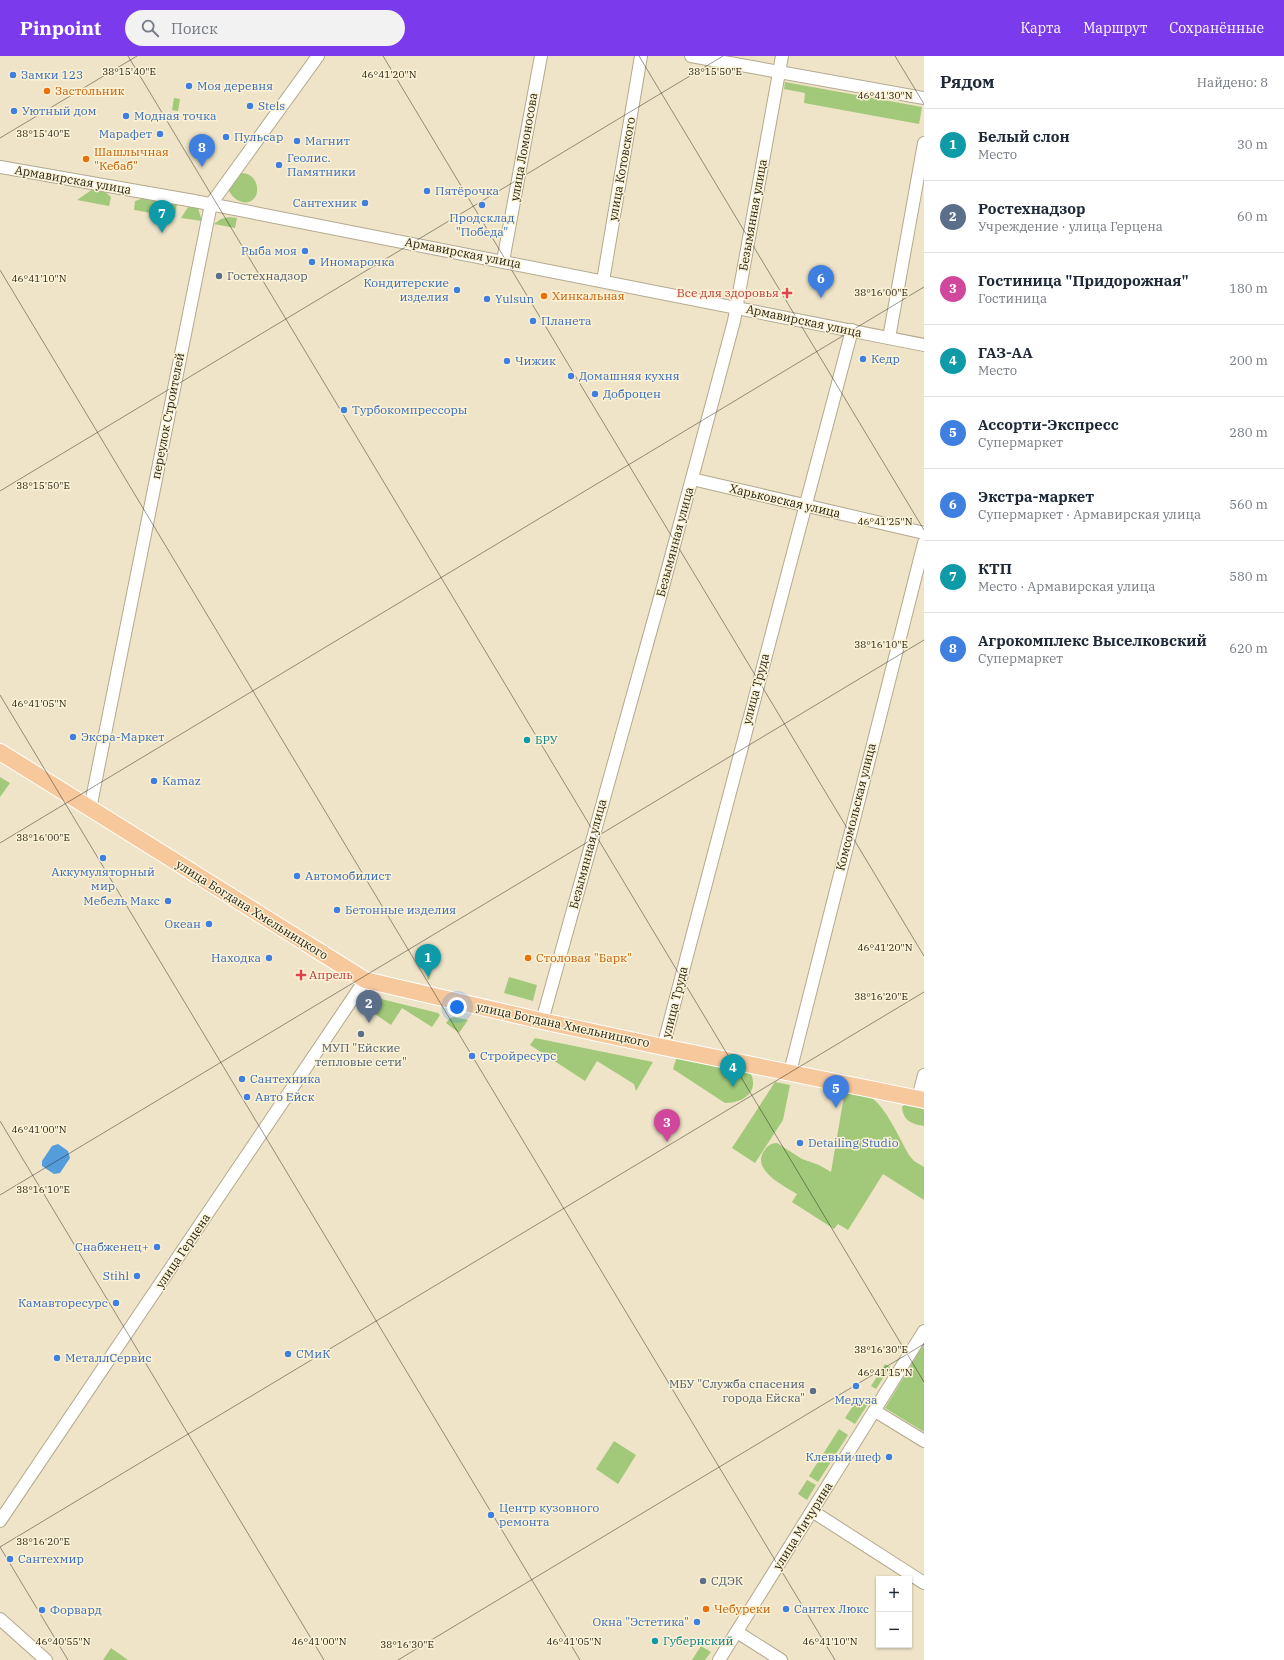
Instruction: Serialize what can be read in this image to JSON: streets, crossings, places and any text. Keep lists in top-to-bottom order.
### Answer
{
  "streets": {
    "main road": ["улица Богдана Хмельницкого"],
    "street": [
      "улица Ломоносова",
      "улица Котовского",
      "Армавирская улица",
      "Безымянная улица",
      "переулок Строителей",
      "Харьковская улица",
      "улица Труда",
      "Комсомольская улица",
      "улица Герцена",
      "улица Мичурина"
    ]
  },
  "crossings": [
    ["улица Ломоносова", "Армавирская улица"],
    ["улица Котовского", "Армавирская улица"],
    ["Армавирская улица", "Безымянная улица"],
    ["Армавирская улица", "переулок Строителей"],
    ["Армавирская улица", "улица Труда"],
    ["Безымянная улица", "Харьковская улица"],
    ["Безымянная улица", "улица Богдана Хмельницкого"],
    ["переулок Строителей", "улица Богдана Хмельницкого"],
    ["Харьковская улица", "улица Труда"],
    ["улица Труда", "улица Богдана Хмельницкого"],
    ["Комсомольская улица", "улица Богдана Хмельницкого"],
    ["улица Богдана Хмельницкого", "улица Герцена"]
  ],
  "places": {
    "other": [
      "Замки 123",
      "Моя деревня",
      "Застольник",
      "Stels",
      "Уютный дом",
      "Модная точка",
      "Марафет",
      "Пульсар",
      "Магнит",
      "Шашлычная \"Кебаб\"",
      "Геолис. Памятники",
      "Пятёрочка",
      "Сантехник",
      "Продсклад \"Победа\"",
      "Рыба моя",
      "Иномарочка",
      "Гостехнадзор",
      "Кондитерские изделия",
      "Хинкальная",
      "Yulsun",
      "Планета",
      "Кедр",
      "Чижик",
      "Домашняя кухня",
      "Доброцен",
      "Турбокомпрессоры",
      "Эксра-Маркет",
      "БРУ",
      "Kamaz",
      "Аккумуляторный мир",
      "Автомобилист",
      "Мебель Макс",
      "Бетонные изделия",
      "Океан",
      "Находка",
      "Столовая \"Барк\"",
      "МУП \"Ейские тепловые сети\"",
      "Стройресурс",
      "Сантехника",
      "Авто Ейск",
      "Detailing Studio",
      "Снабженец+",
      "Stihl",
      "Камавторесурс",
      "СМиК",
      "МеталлСервис",
      "Медуза",
      "МБУ \"Служба спасения города Ейска\"",
      "Клевый шеф",
      "Центр кузовного ремонта",
      "Сантехмир",
      "СДЭК",
      "Чебуреки",
      "Сантех Люкс",
      "Форвард",
      "Окна \"Эстетика\"",
      "Губернский"
    ],
    "health": ["Все для здоровья", "Апрель"]
  },
  "page": {
    "header": "Pinpoint",
    "search": "Поиск",
    "nav": ["Карта", "Маршрут", "Сохранённые"],
    "heading": ["Рядом", "Найдено: 8"],
    "list": [
      {
        "mark": "1",
        "name": "Белый слон",
        "note": "Место",
        "value": "30 m"
      },
      {
        "mark": "2",
        "name": "Ростехнадзор",
        "note": "Учреждение · улица Герцена",
        "value": "60 m"
      },
      {
        "mark": "3",
        "name": "Гостиница \"Придорожная\"",
        "note": "Гостиница",
        "value": "180 m"
      },
      {
        "mark": "4",
        "name": "ГАЗ-АА",
        "note": "Место",
        "value": "200 m"
      },
      {
        "mark": "5",
        "name": "Ассорти-Экспресс",
        "note": "Супермаркет",
        "value": "280 m"
      },
      {
        "mark": "6",
        "name": "Экстра-маркет",
        "note": "Супермаркет · Армавирская улица",
        "value": "560 m"
      },
      {
        "mark": "7",
        "name": "КТП",
        "note": "Место · Армавирская улица",
        "value": "580 m"
      },
      {
        "mark": "8",
        "name": "Агрокомплекс Выселковский",
        "note": "Супермаркет",
        "value": "620 m"
      }
    ],
    "pins": [
      "8",
      "7",
      "6",
      "1",
      "2",
      "4",
      "5",
      "3"
    ],
    "map_buttons": ["+", "−"]
  },
  "coordinates": [
    "38°15'40\"E",
    "38°15'50\"E",
    "46°41'20\"N",
    "46°41'30\"N",
    "46°41'10\"N",
    "38°16'00\"E",
    "46°41'25\"N",
    "38°16'10\"E",
    "46°41'05\"N",
    "38°16'20\"E",
    "46°41'00\"N",
    "38°16'30\"E",
    "46°41'15\"N",
    "46°40'55\"N"
  ]
}
